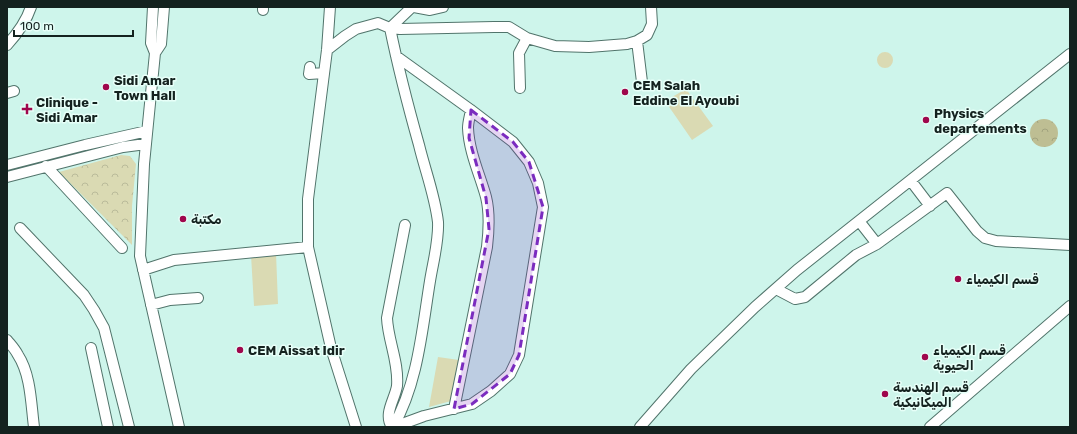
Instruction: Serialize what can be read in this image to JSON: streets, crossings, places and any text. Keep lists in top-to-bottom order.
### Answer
{
  "places": {
    "other": [
      "Sidi Amar Town Hall",
      "CEM Salah Eddine El Ayoubi",
      "Physics departements",
      "مكتبة",
      "قسم الكيمياء",
      "CEM Aissat Idir",
      "قسم الكيمياء الحيوية",
      "قسم الهندسة الميكانيكية"
    ],
    "health": ["Clinique - Sidi Amar"]
  },
  "scale_bar": "100 m"
}
